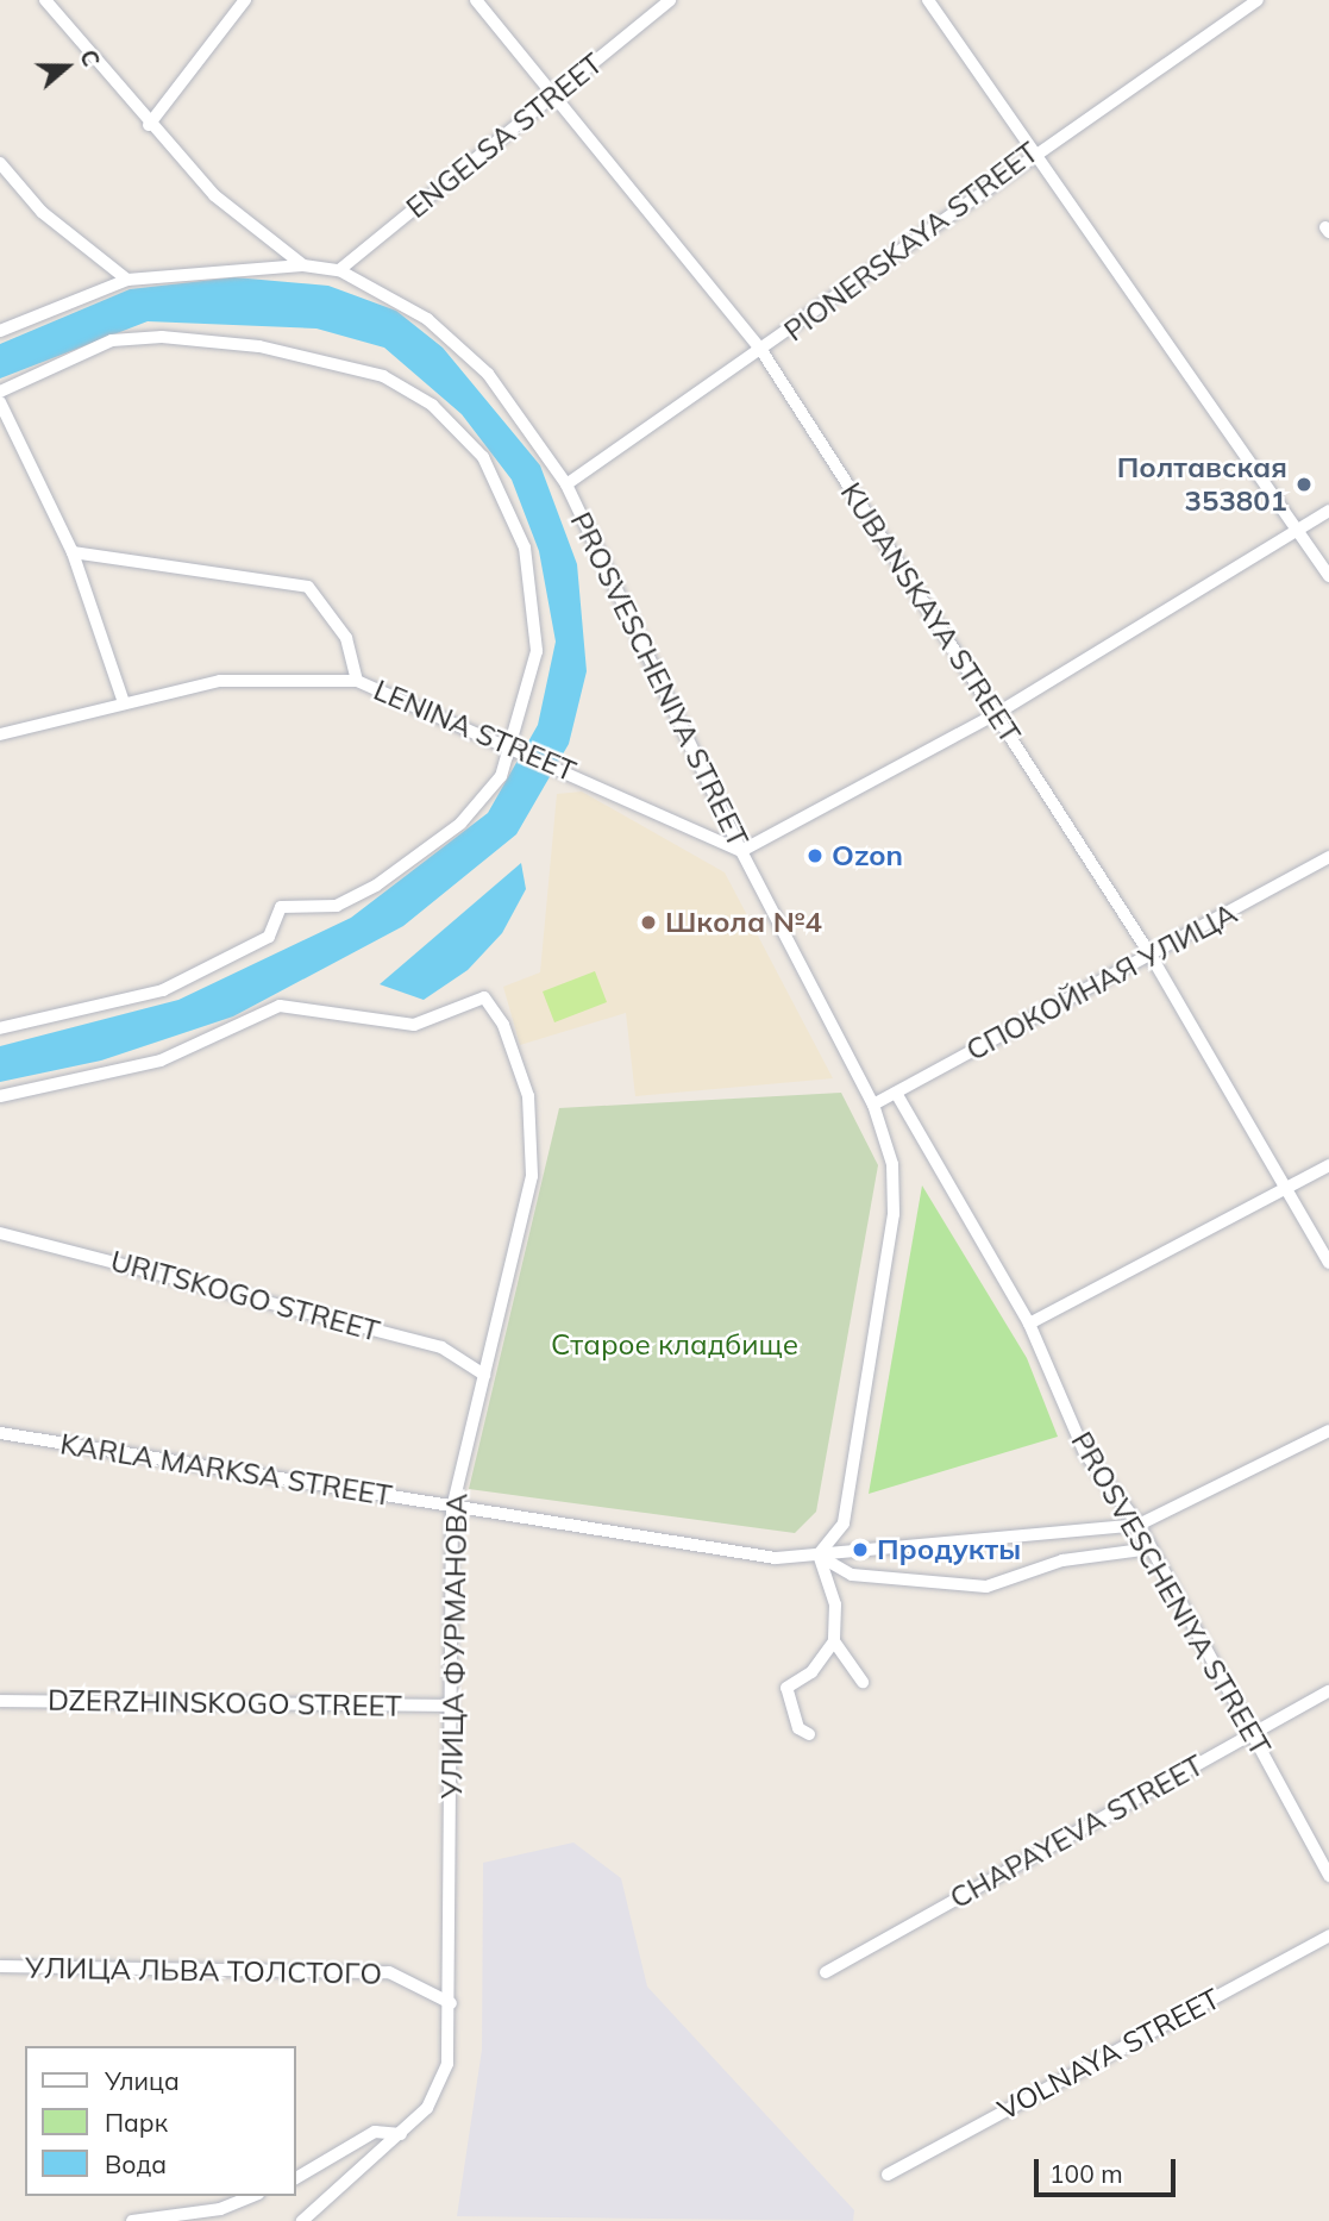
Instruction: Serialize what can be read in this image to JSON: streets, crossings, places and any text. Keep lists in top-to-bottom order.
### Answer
{
  "streets": {
    "street": [
      "ENGELSA STREET",
      "PIONERSKAYA STREET",
      "KUBANSKAYA STREET",
      "PROSVESCHENIYA STREET",
      "LENINA STREET",
      "СПОКОЙНАЯ УЛИЦА",
      "URITSKOGO STREET",
      "KARLA MARKSA STREET",
      "УЛИЦА ФУРМАНОВА",
      "DZERZHINSKOGO STREET",
      "CHAPAYEVA STREET",
      "УЛИЦА ЛЬВА ТОЛСТОГО",
      "VOLNAYA STREET"
    ]
  },
  "crossings": [
    ["ENGELSA STREET", "KUBANSKAYA STREET"],
    ["ENGELSA STREET", "PROSVESCHENIYA STREET"],
    ["PIONERSKAYA STREET", "KUBANSKAYA STREET"],
    ["PIONERSKAYA STREET", "PROSVESCHENIYA STREET"],
    ["KUBANSKAYA STREET", "СПОКОЙНАЯ УЛИЦА"],
    ["PROSVESCHENIYA STREET", "LENINA STREET"],
    ["PROSVESCHENIYA STREET", "СПОКОЙНАЯ УЛИЦА"],
    ["PROSVESCHENIYA STREET", "KARLA MARKSA STREET"],
    ["PROSVESCHENIYA STREET", "CHAPAYEVA STREET"],
    ["URITSKOGO STREET", "УЛИЦА ФУРМАНОВА"],
    ["KARLA MARKSA STREET", "УЛИЦА ФУРМАНОВА"],
    ["УЛИЦА ФУРМАНОВА", "DZERZHINSKOGO STREET"],
    ["УЛИЦА ФУРМАНОВА", "УЛИЦА ЛЬВА ТОЛСТОГО"]
  ],
  "parks": ["Старое кладбище"],
  "places": [
    "Полтавская 353801",
    "Ozon",
    "Школа №4",
    "Продукты"
  ],
  "legend": ["Улица", "Парк", "Вода"],
  "scale_bar": "100 m",
  "north": "right"
}
